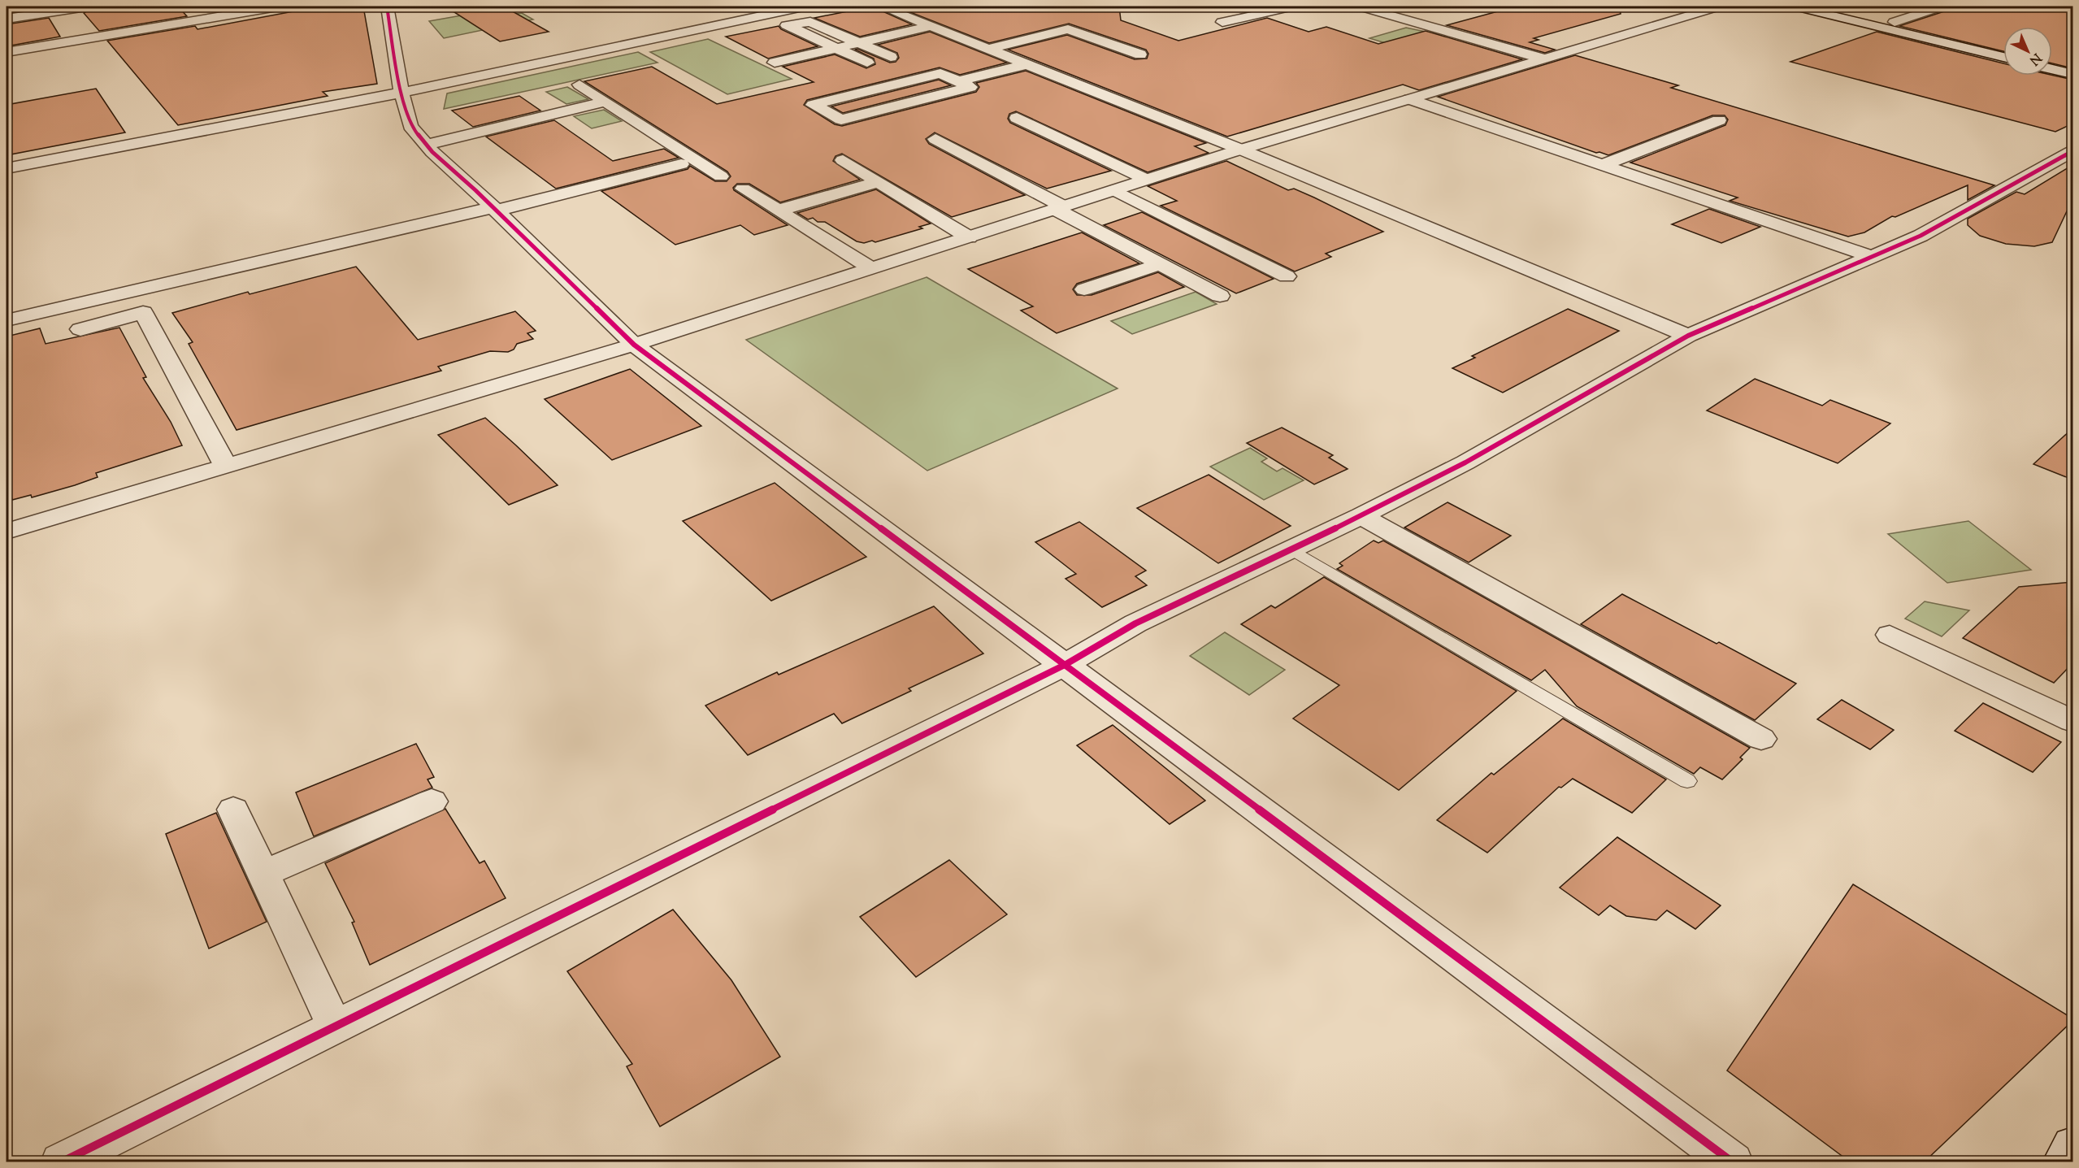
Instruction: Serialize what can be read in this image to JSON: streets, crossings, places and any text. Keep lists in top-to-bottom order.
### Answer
{
  "north": "bottom right"
}
